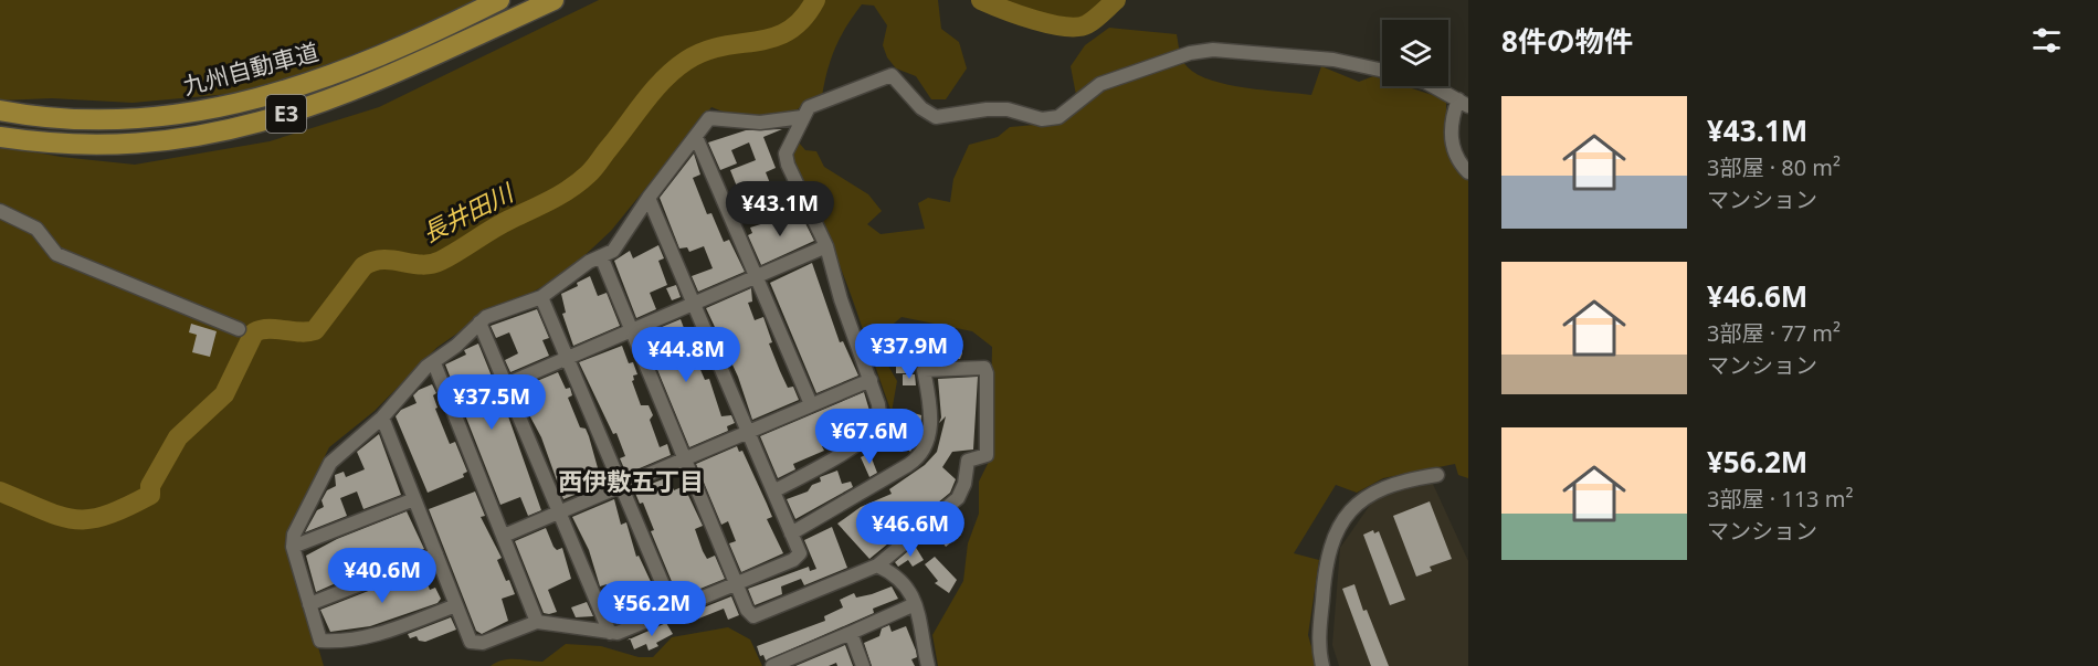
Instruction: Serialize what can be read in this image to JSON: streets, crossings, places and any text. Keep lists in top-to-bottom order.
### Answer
{
  "streets": {
    "highway": ["九州自動車道", "E3"]
  },
  "districts": ["西伊敷五丁目"],
  "water": ["長井田川"],
  "page": {
    "heading": "8件の物件",
    "list": [
      {
        "name": "¥43.1M",
        "note": "3部屋 · 80 m² · マンション"
      },
      {
        "name": "¥46.6M",
        "note": "3部屋 · 77 m² · マンション"
      },
      {
        "name": "¥56.2M",
        "note": "3部屋 · 113 m² · マンション"
      }
    ],
    "price": [
      "¥43.1M",
      "¥37.9M",
      "¥44.8M",
      "¥37.5M",
      "¥67.6M",
      "¥46.6M",
      "¥40.6M",
      "¥56.2M"
    ]
  }
}
